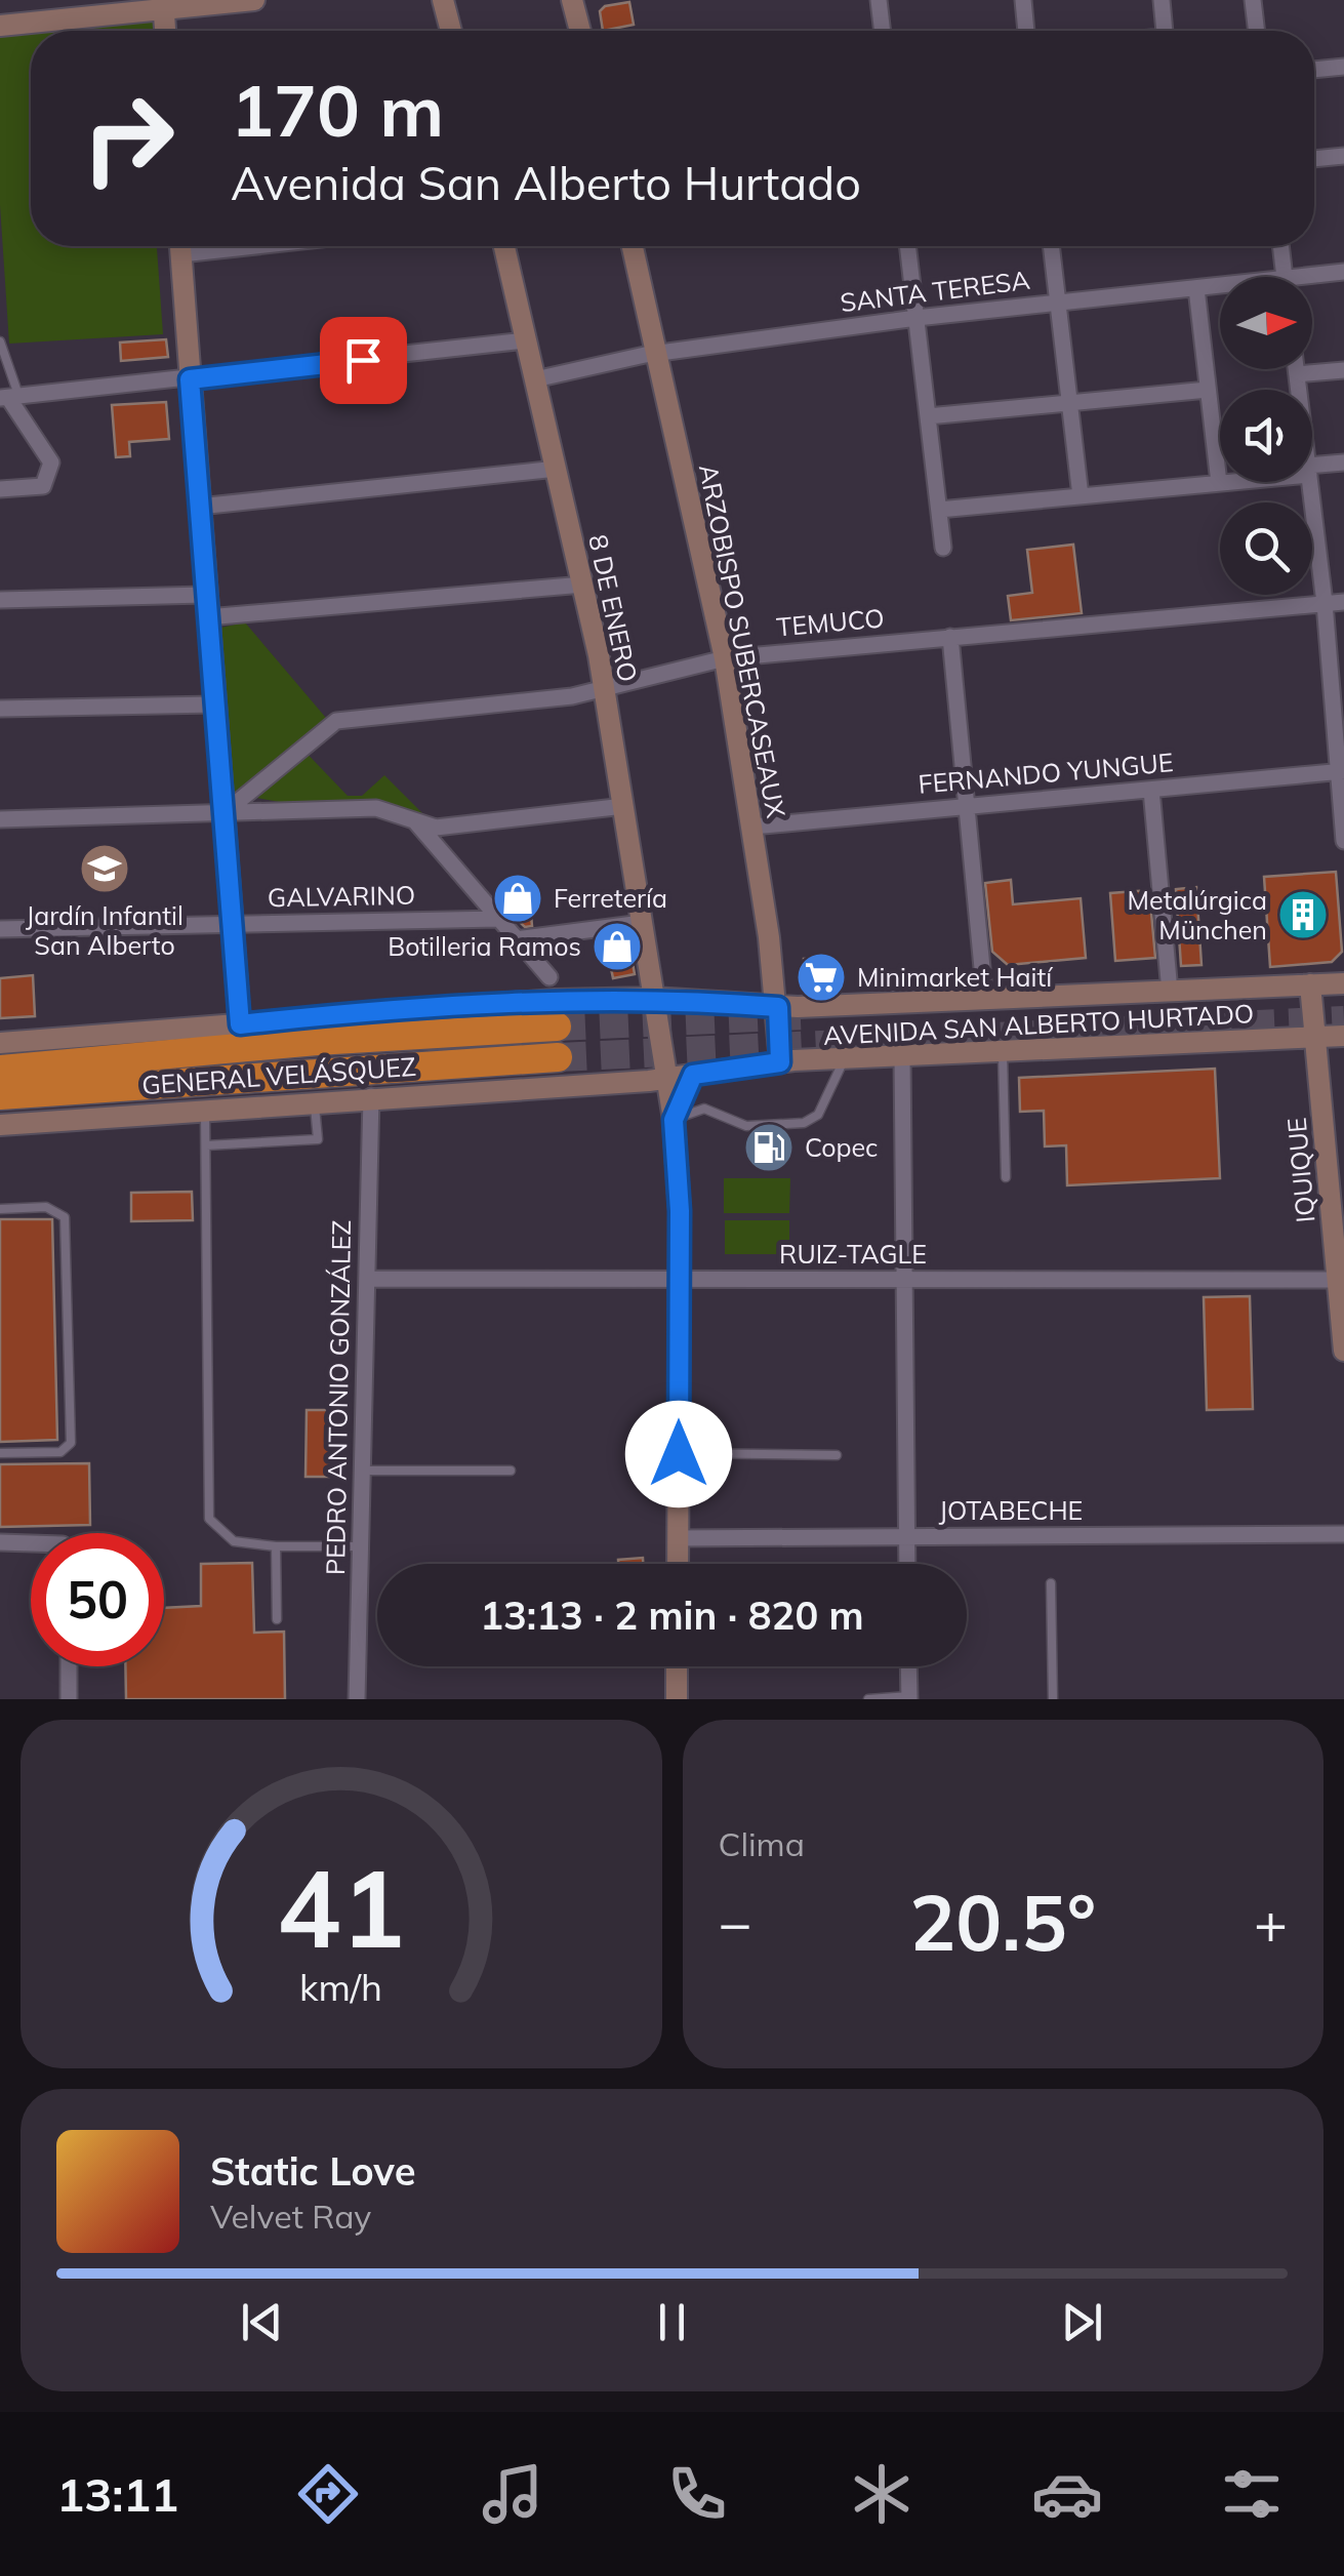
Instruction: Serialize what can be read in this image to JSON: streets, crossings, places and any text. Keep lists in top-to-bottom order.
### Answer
{
  "streets": {
    "highway": ["GENERAL VELÁSQUEZ"],
    "main road": [
      "8 DE ENERO",
      "ARZOBISPO SUBERCASEAUX",
      "AVENIDA SAN ALBERTO HURTADO",
      "IQUIQUE"
    ],
    "street": [
      "SANTA TERESA",
      "TEMUCO",
      "FERNANDO YUNGUE",
      "GALVARINO",
      "RUIZ-TAGLE",
      "PEDRO ANTONIO GONZÁLEZ",
      "JOTABECHE"
    ]
  },
  "crossings": [
    ["SANTA TERESA", "8 DE ENERO"],
    ["SANTA TERESA", "ARZOBISPO SUBERCASEAUX"],
    ["8 DE ENERO", "TEMUCO"],
    ["8 DE ENERO", "AVENIDA SAN ALBERTO HURTADO"],
    ["TEMUCO", "ARZOBISPO SUBERCASEAUX"],
    ["ARZOBISPO SUBERCASEAUX", "FERNANDO YUNGUE"],
    ["ARZOBISPO SUBERCASEAUX", "AVENIDA SAN ALBERTO HURTADO"],
    ["AVENIDA SAN ALBERTO HURTADO", "IQUIQUE"],
    ["AVENIDA SAN ALBERTO HURTADO", "PEDRO ANTONIO GONZÁLEZ"],
    ["IQUIQUE", "RUIZ-TAGLE"],
    ["RUIZ-TAGLE", "PEDRO ANTONIO GONZÁLEZ"]
  ],
  "places": {
    "school or university": ["Jardín Infantil San Alberto"],
    "shop": ["Ferretería", "Botilleria Ramos"],
    "building": ["Metalúrgica München"],
    "supermarket": ["Minimarket Haití"],
    "fuel station": ["Copec"]
  },
  "north": "right",
  "page": {
    "turn": ["170 m", "Avenida San Alberto Hurtado"],
    "limit": "50",
    "trip": "13:13 · 2 min · 820 m",
    "tile": "Clima",
    "heat": ["−", "20.5°", "+"],
    "song": ["Static Love", "Velvet Ray"],
    "tabs": "13:11",
    "gauge": ["41", "km/h"]
  }
}
